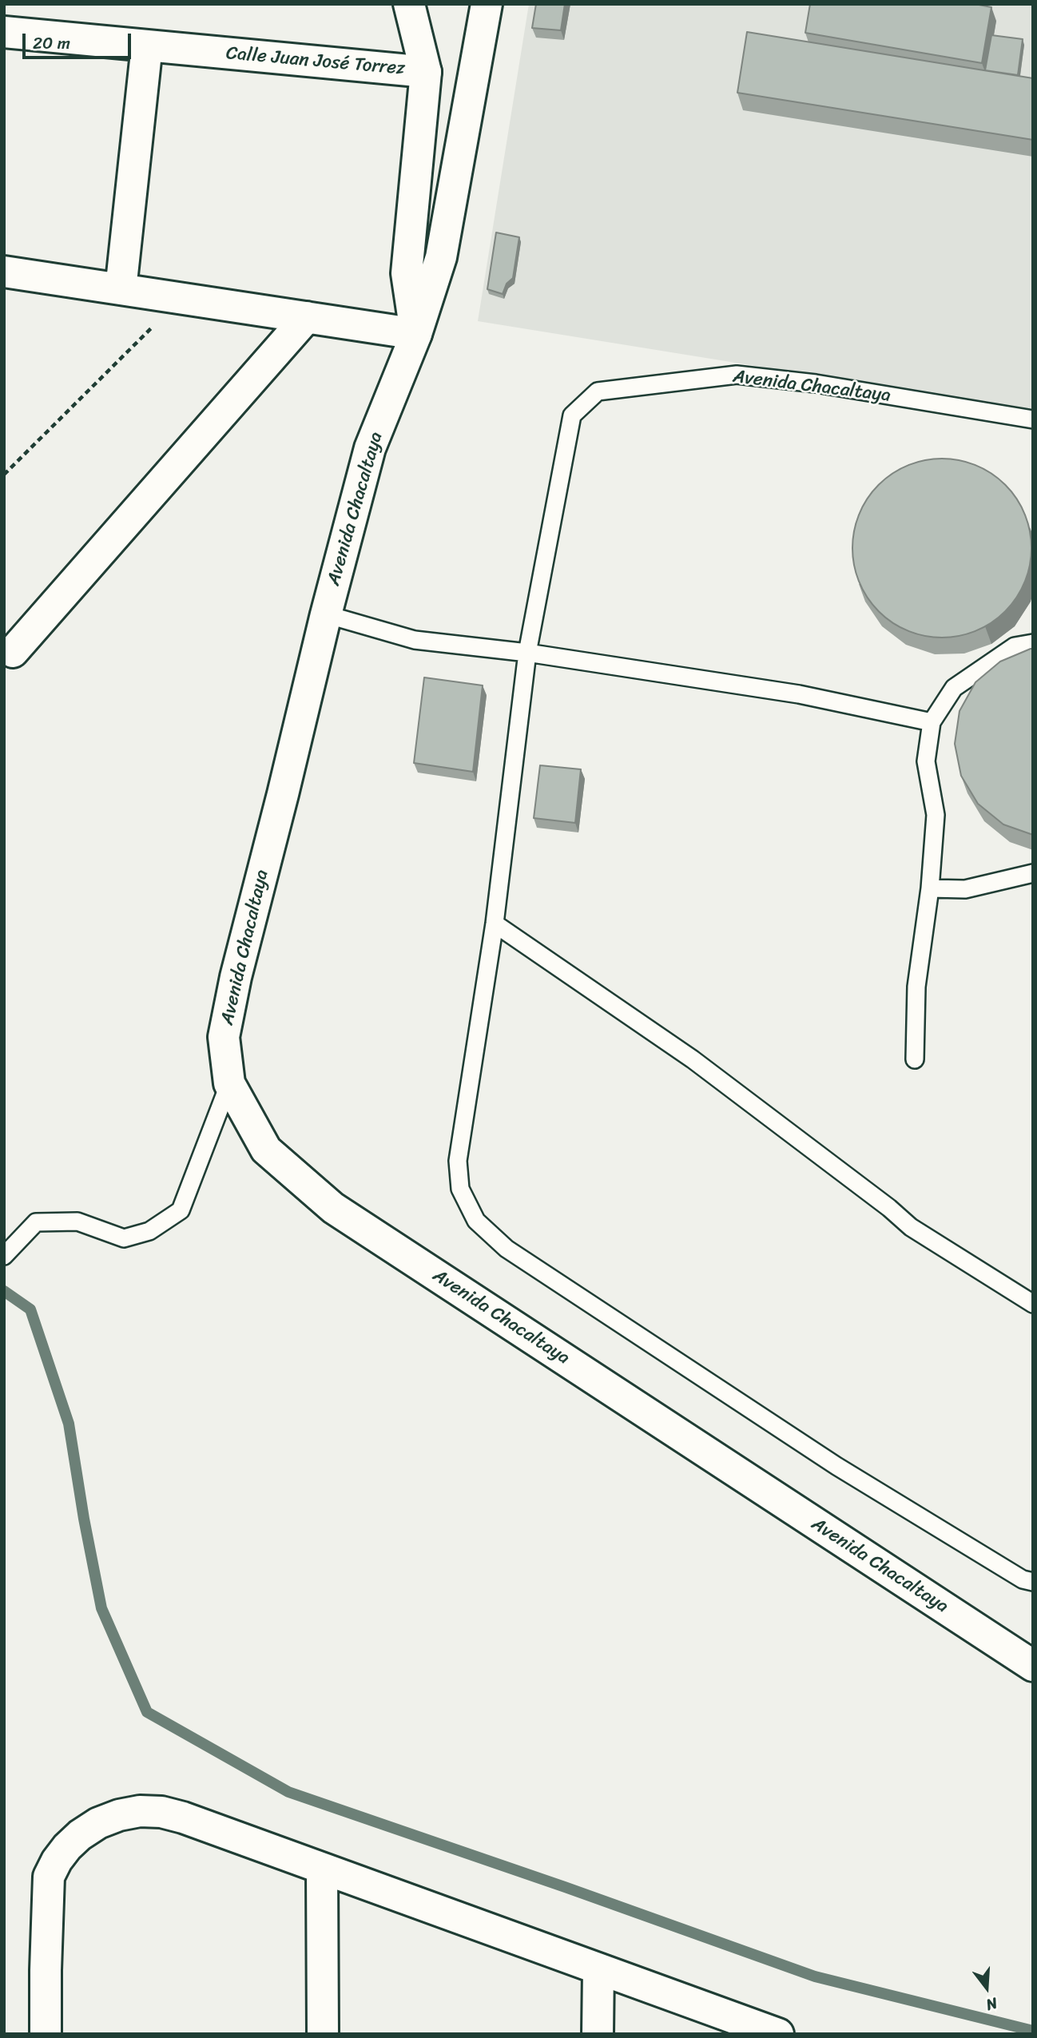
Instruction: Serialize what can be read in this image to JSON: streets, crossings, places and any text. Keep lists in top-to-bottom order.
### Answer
{
  "streets": {
    "street": ["Calle Juan José Torrez", "Avenida Chacaltaya"]
  },
  "scale_bar": "20 m",
  "north": "bottom"
}
